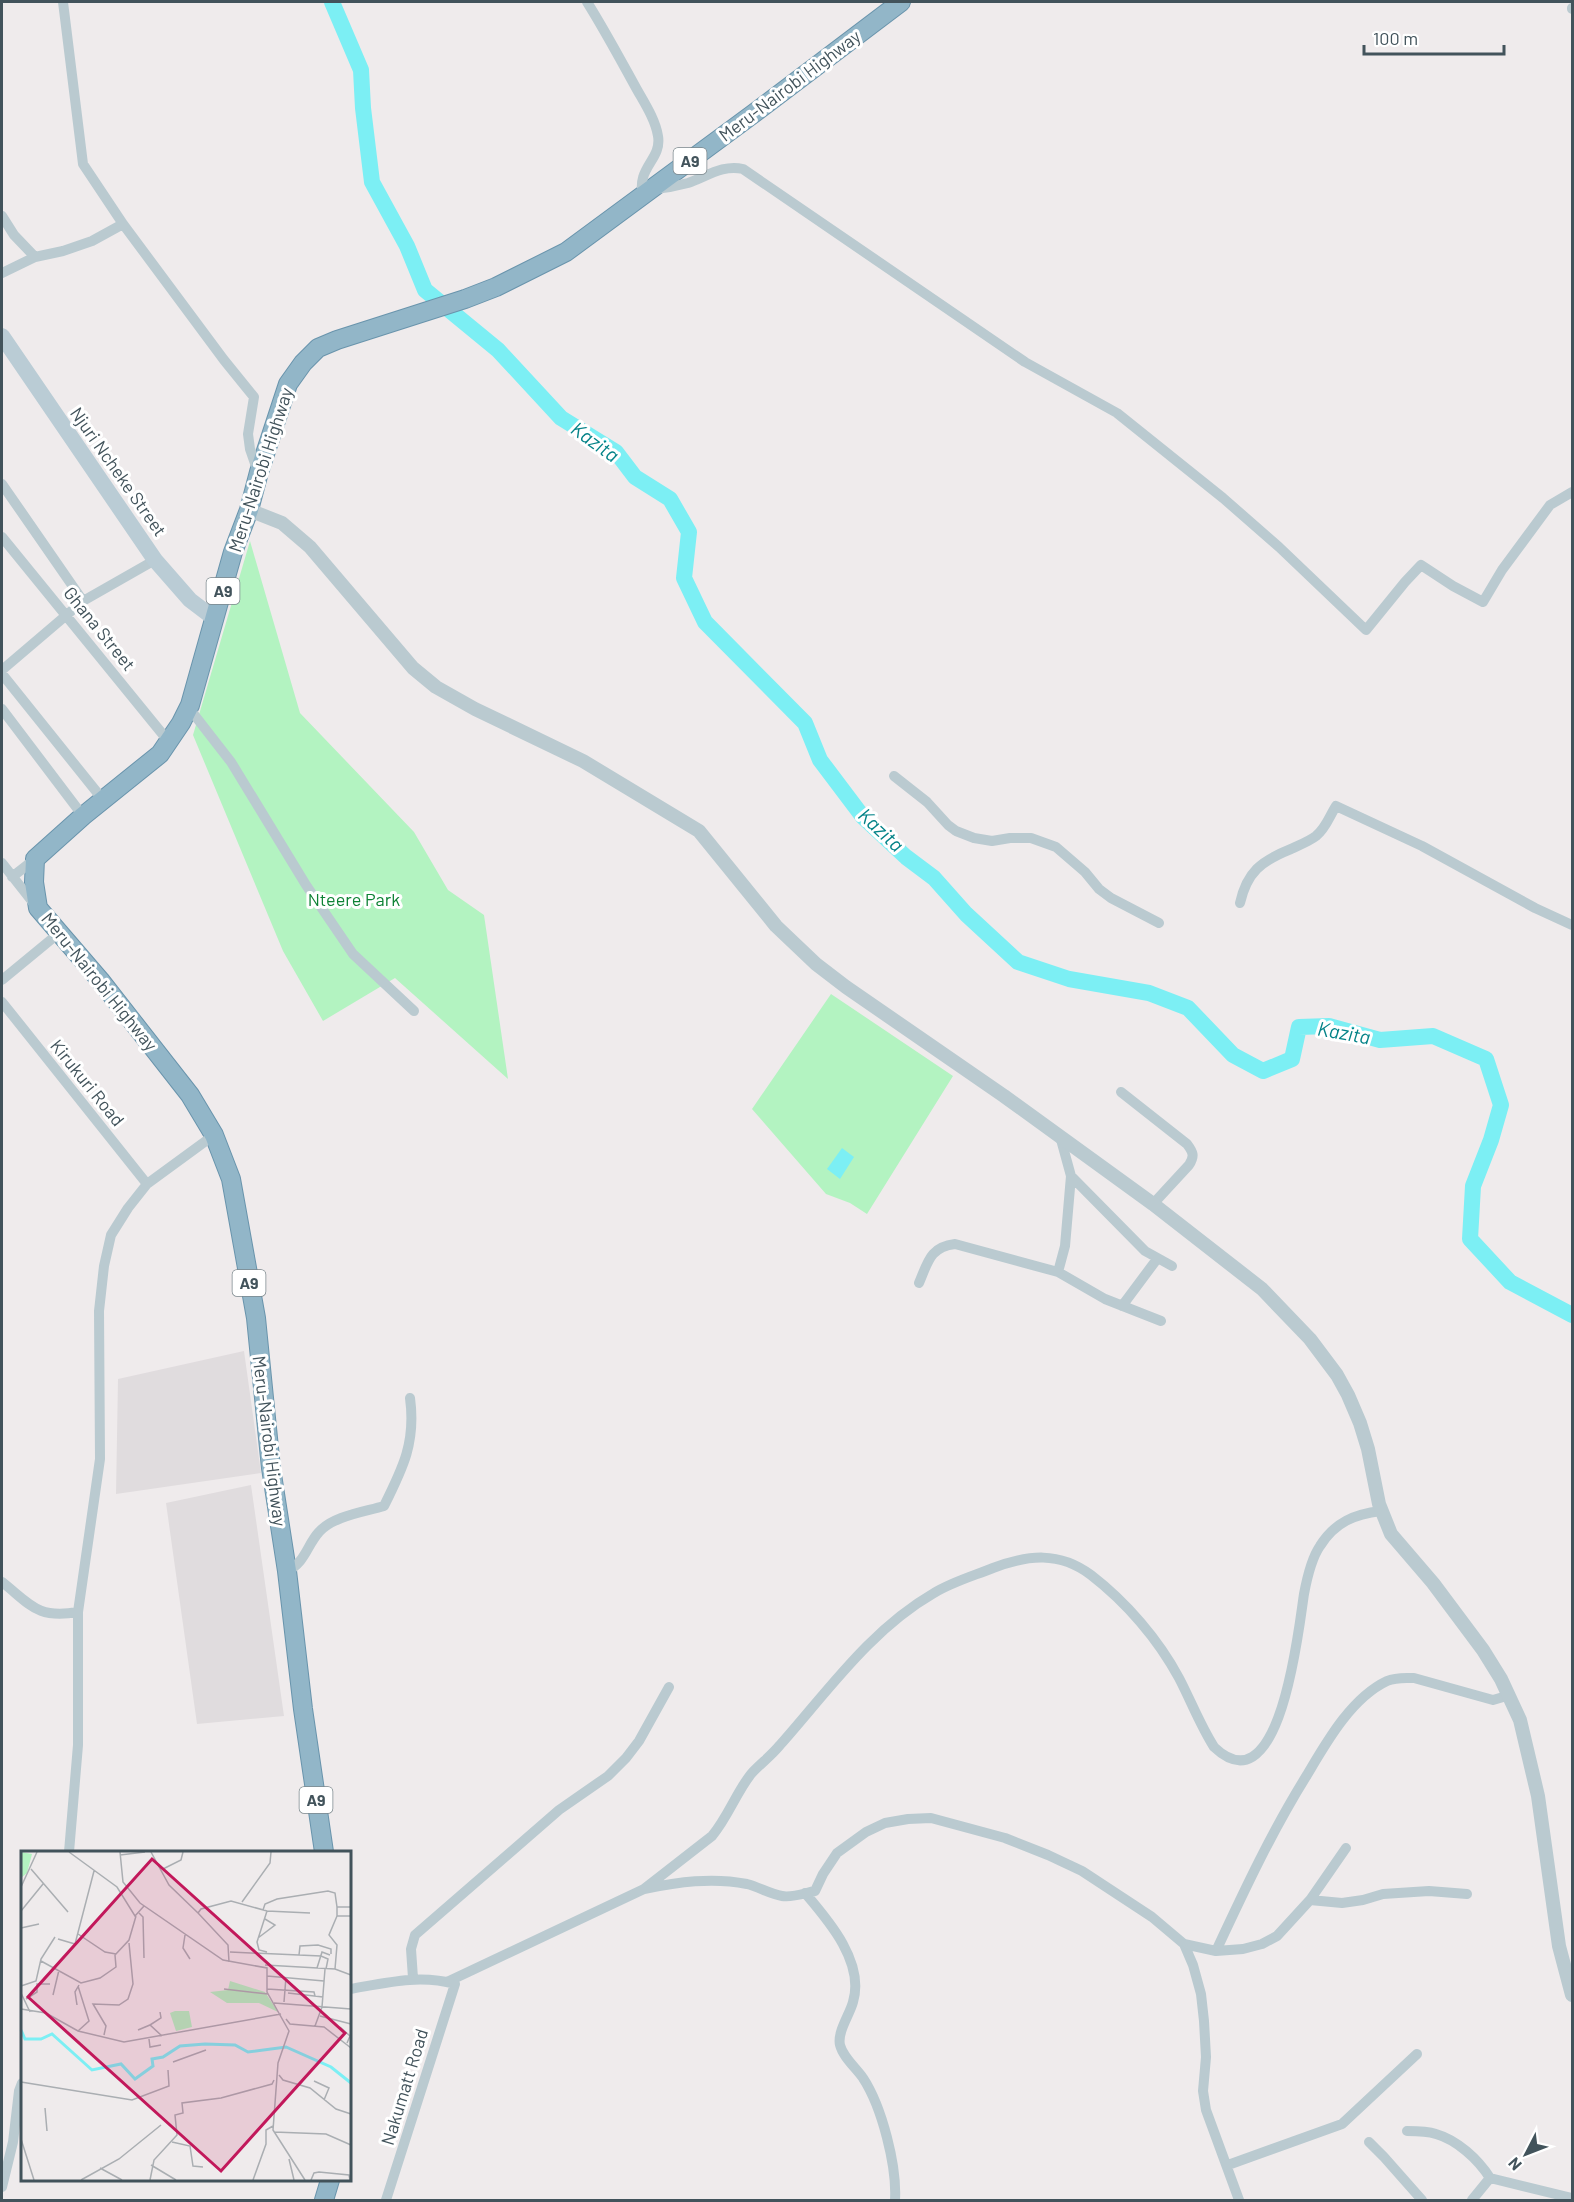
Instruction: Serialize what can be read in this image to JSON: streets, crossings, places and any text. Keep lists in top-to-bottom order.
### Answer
{
  "streets": {
    "highway": ["Meru-Nairobi Highway", "A9"],
    "main road": ["Njuri Ncheke Street"],
    "street": ["Ghana Street", "Kirukuri Road", "Nakumatt Road"]
  },
  "crossings": [
    ["Meru-Nairobi Highway", "Njuri Ncheke Street"],
    ["Meru-Nairobi Highway", "Ghana Street"]
  ],
  "water": ["Kazita"],
  "parks": ["Nteere Park"],
  "scale_bar": "100 m",
  "north": "bottom left"
}
